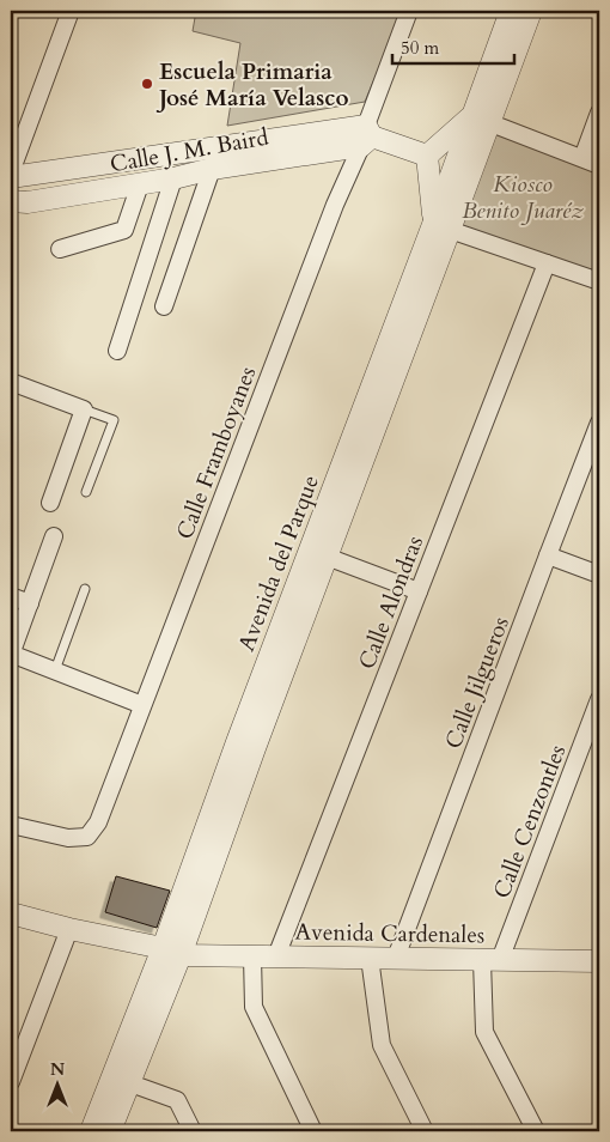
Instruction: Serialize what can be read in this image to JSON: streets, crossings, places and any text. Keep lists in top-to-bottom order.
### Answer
{
  "streets": {
    "street": [
      "Calle J. M. Baird",
      "Calle Framboyanes",
      "Avenida del Parque",
      "Calle Alondras",
      "Calle Jilgueros",
      "Calle Cenzontles",
      "Avenida Cardenales"
    ]
  },
  "crossings": [
    ["Calle J. M. Baird", "Calle Framboyanes"],
    ["Avenida del Parque", "Avenida Cardenales"],
    ["Calle Alondras", "Avenida Cardenales"],
    ["Calle Jilgueros", "Avenida Cardenales"],
    ["Calle Cenzontles", "Avenida Cardenales"]
  ],
  "parks": ["Kiosco Benito Juaréz"],
  "places": ["Escuela Primaria José María Velasco"],
  "scale_bar": "50 m",
  "north": "top"
}
